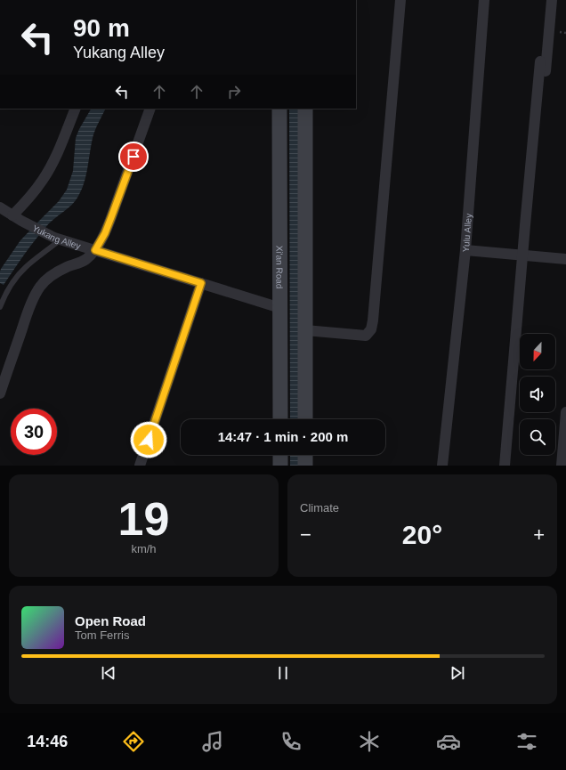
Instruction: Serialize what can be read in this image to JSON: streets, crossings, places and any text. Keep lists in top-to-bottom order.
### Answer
{
  "streets": {
    "street": ["Yulu Alley", "Yukang Alley", "Xi'an Road"]
  },
  "crossings": [
    ["Yukang Alley", "Xi'an Road"]
  ],
  "north": "bottom",
  "page": {
    "turn": ["90 m", "Yukang Alley"],
    "limit": "30",
    "trip": "14:47 · 1 min · 200 m",
    "tile": [
      ["19", "km/h"],
      "Climate"
    ],
    "heat": ["−", "20°", "+"],
    "song": ["Open Road", "Tom Ferris"],
    "tabs": "14:46"
  }
}
